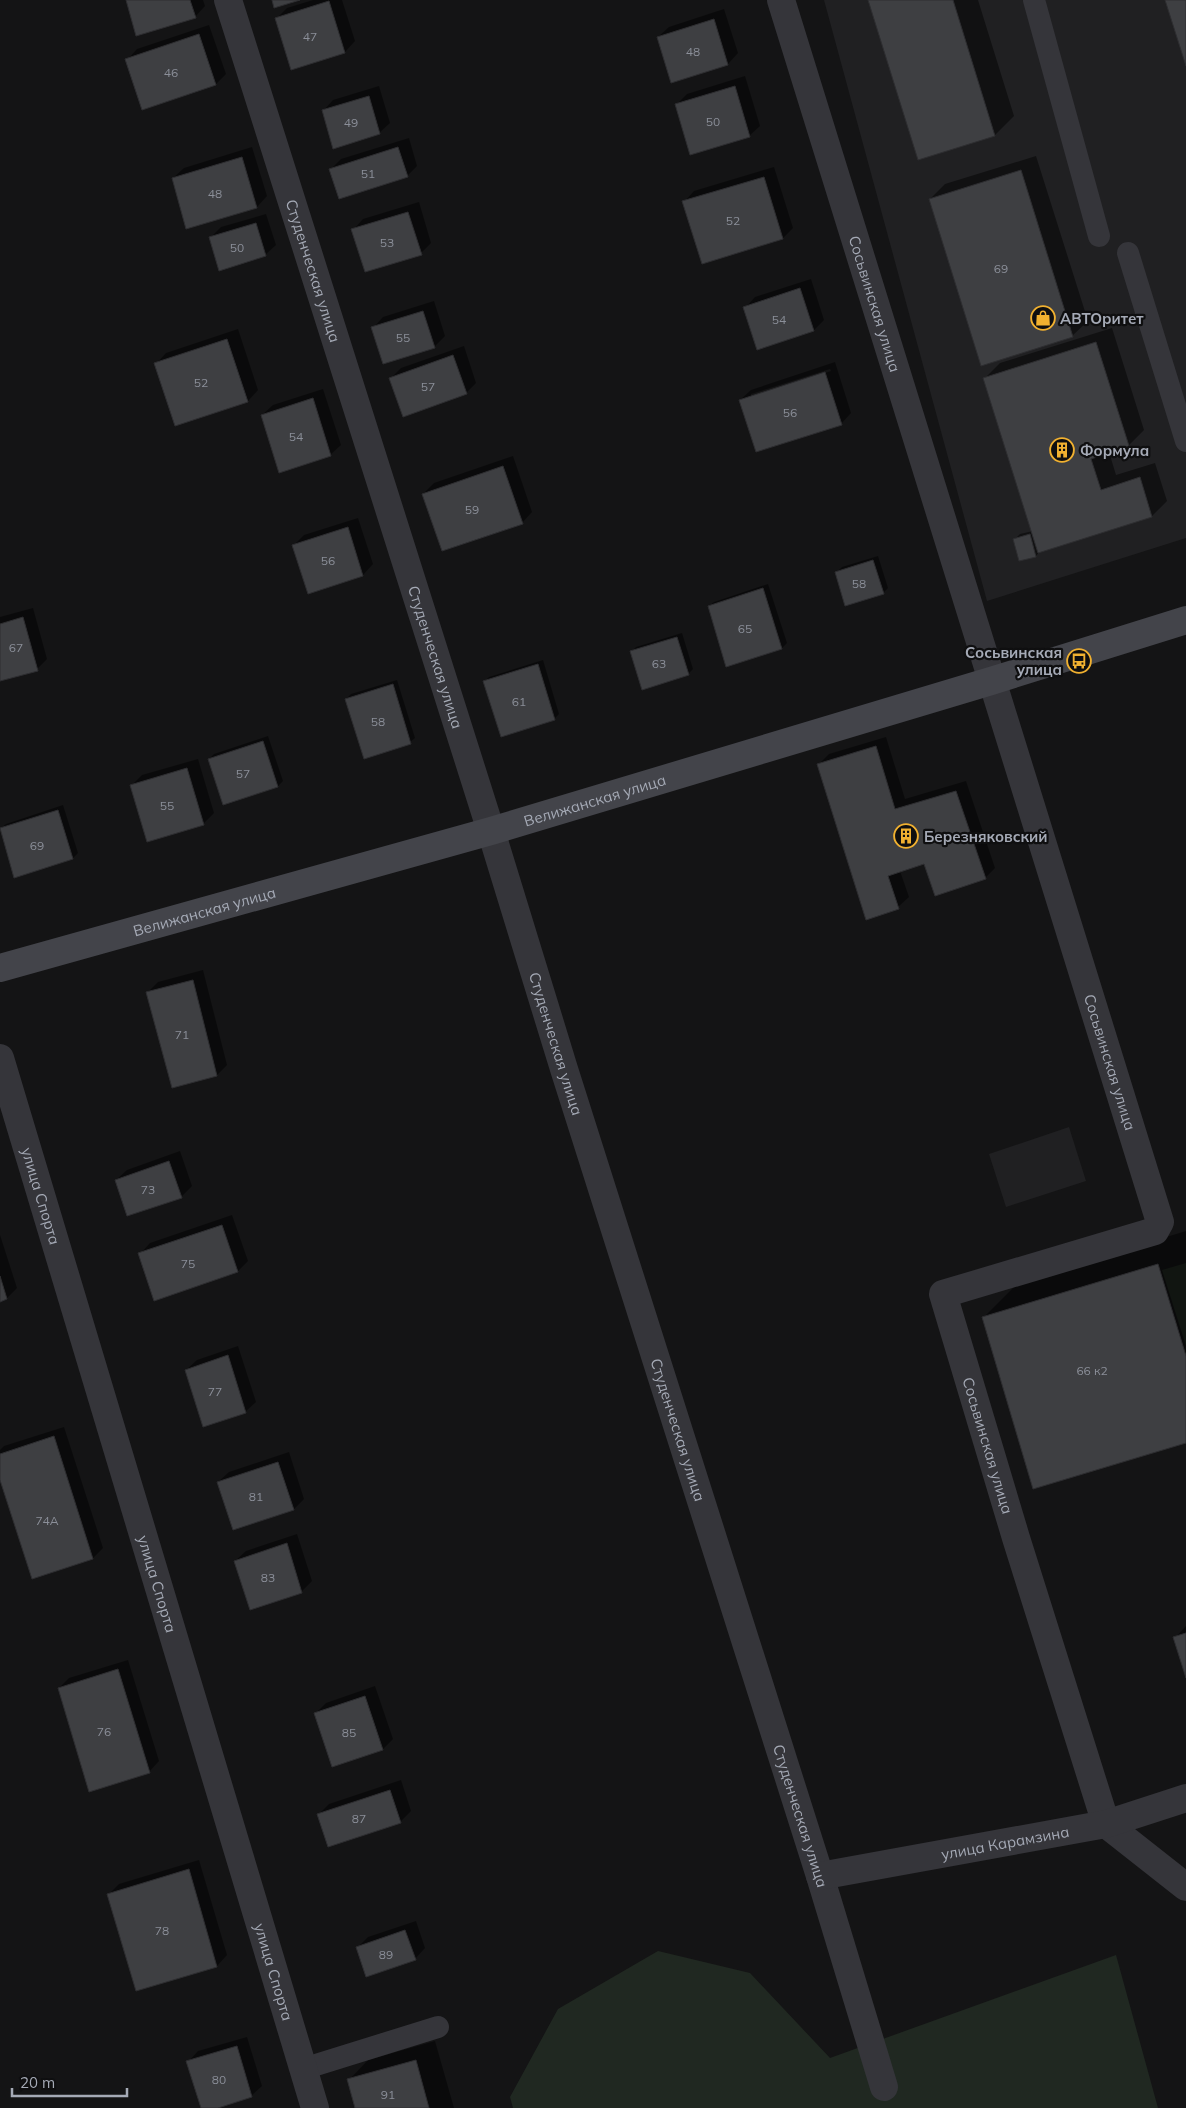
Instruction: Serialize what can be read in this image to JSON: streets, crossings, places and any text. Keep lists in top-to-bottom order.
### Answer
{
  "streets": {
    "street": [
      "Студенческая улица",
      "Сосьвинская улица",
      "Велижанская улица",
      "улица Спорта",
      "улица Карамзина"
    ]
  },
  "crossings": [
    ["Студенческая улица", "Велижанская улица"],
    ["Студенческая улица", "улица Карамзина"],
    ["Сосьвинская улица", "Велижанская улица"],
    ["Сосьвинская улица", "улица Карамзина"]
  ],
  "places": {
    "shop": ["АВТОритет"],
    "building": ["Формула", "Березняковский"],
    "bus stop": ["Сосьвинская улица"]
  },
  "house_numbers": [
    "47",
    "48",
    "46",
    "50",
    "49",
    "51",
    "48",
    "52",
    "53",
    "50",
    "69",
    "54",
    "55",
    "52",
    "57",
    "56",
    "54",
    "59",
    "56",
    "58",
    "65",
    "67",
    "63",
    "61",
    "58",
    "57",
    "55",
    "69",
    "71",
    "73",
    "75",
    "66 к2",
    "77",
    "81",
    "74А",
    "83",
    "76",
    "85",
    "87",
    "78",
    "89",
    "80",
    "91"
  ],
  "scale_bar": "20 m"
}
